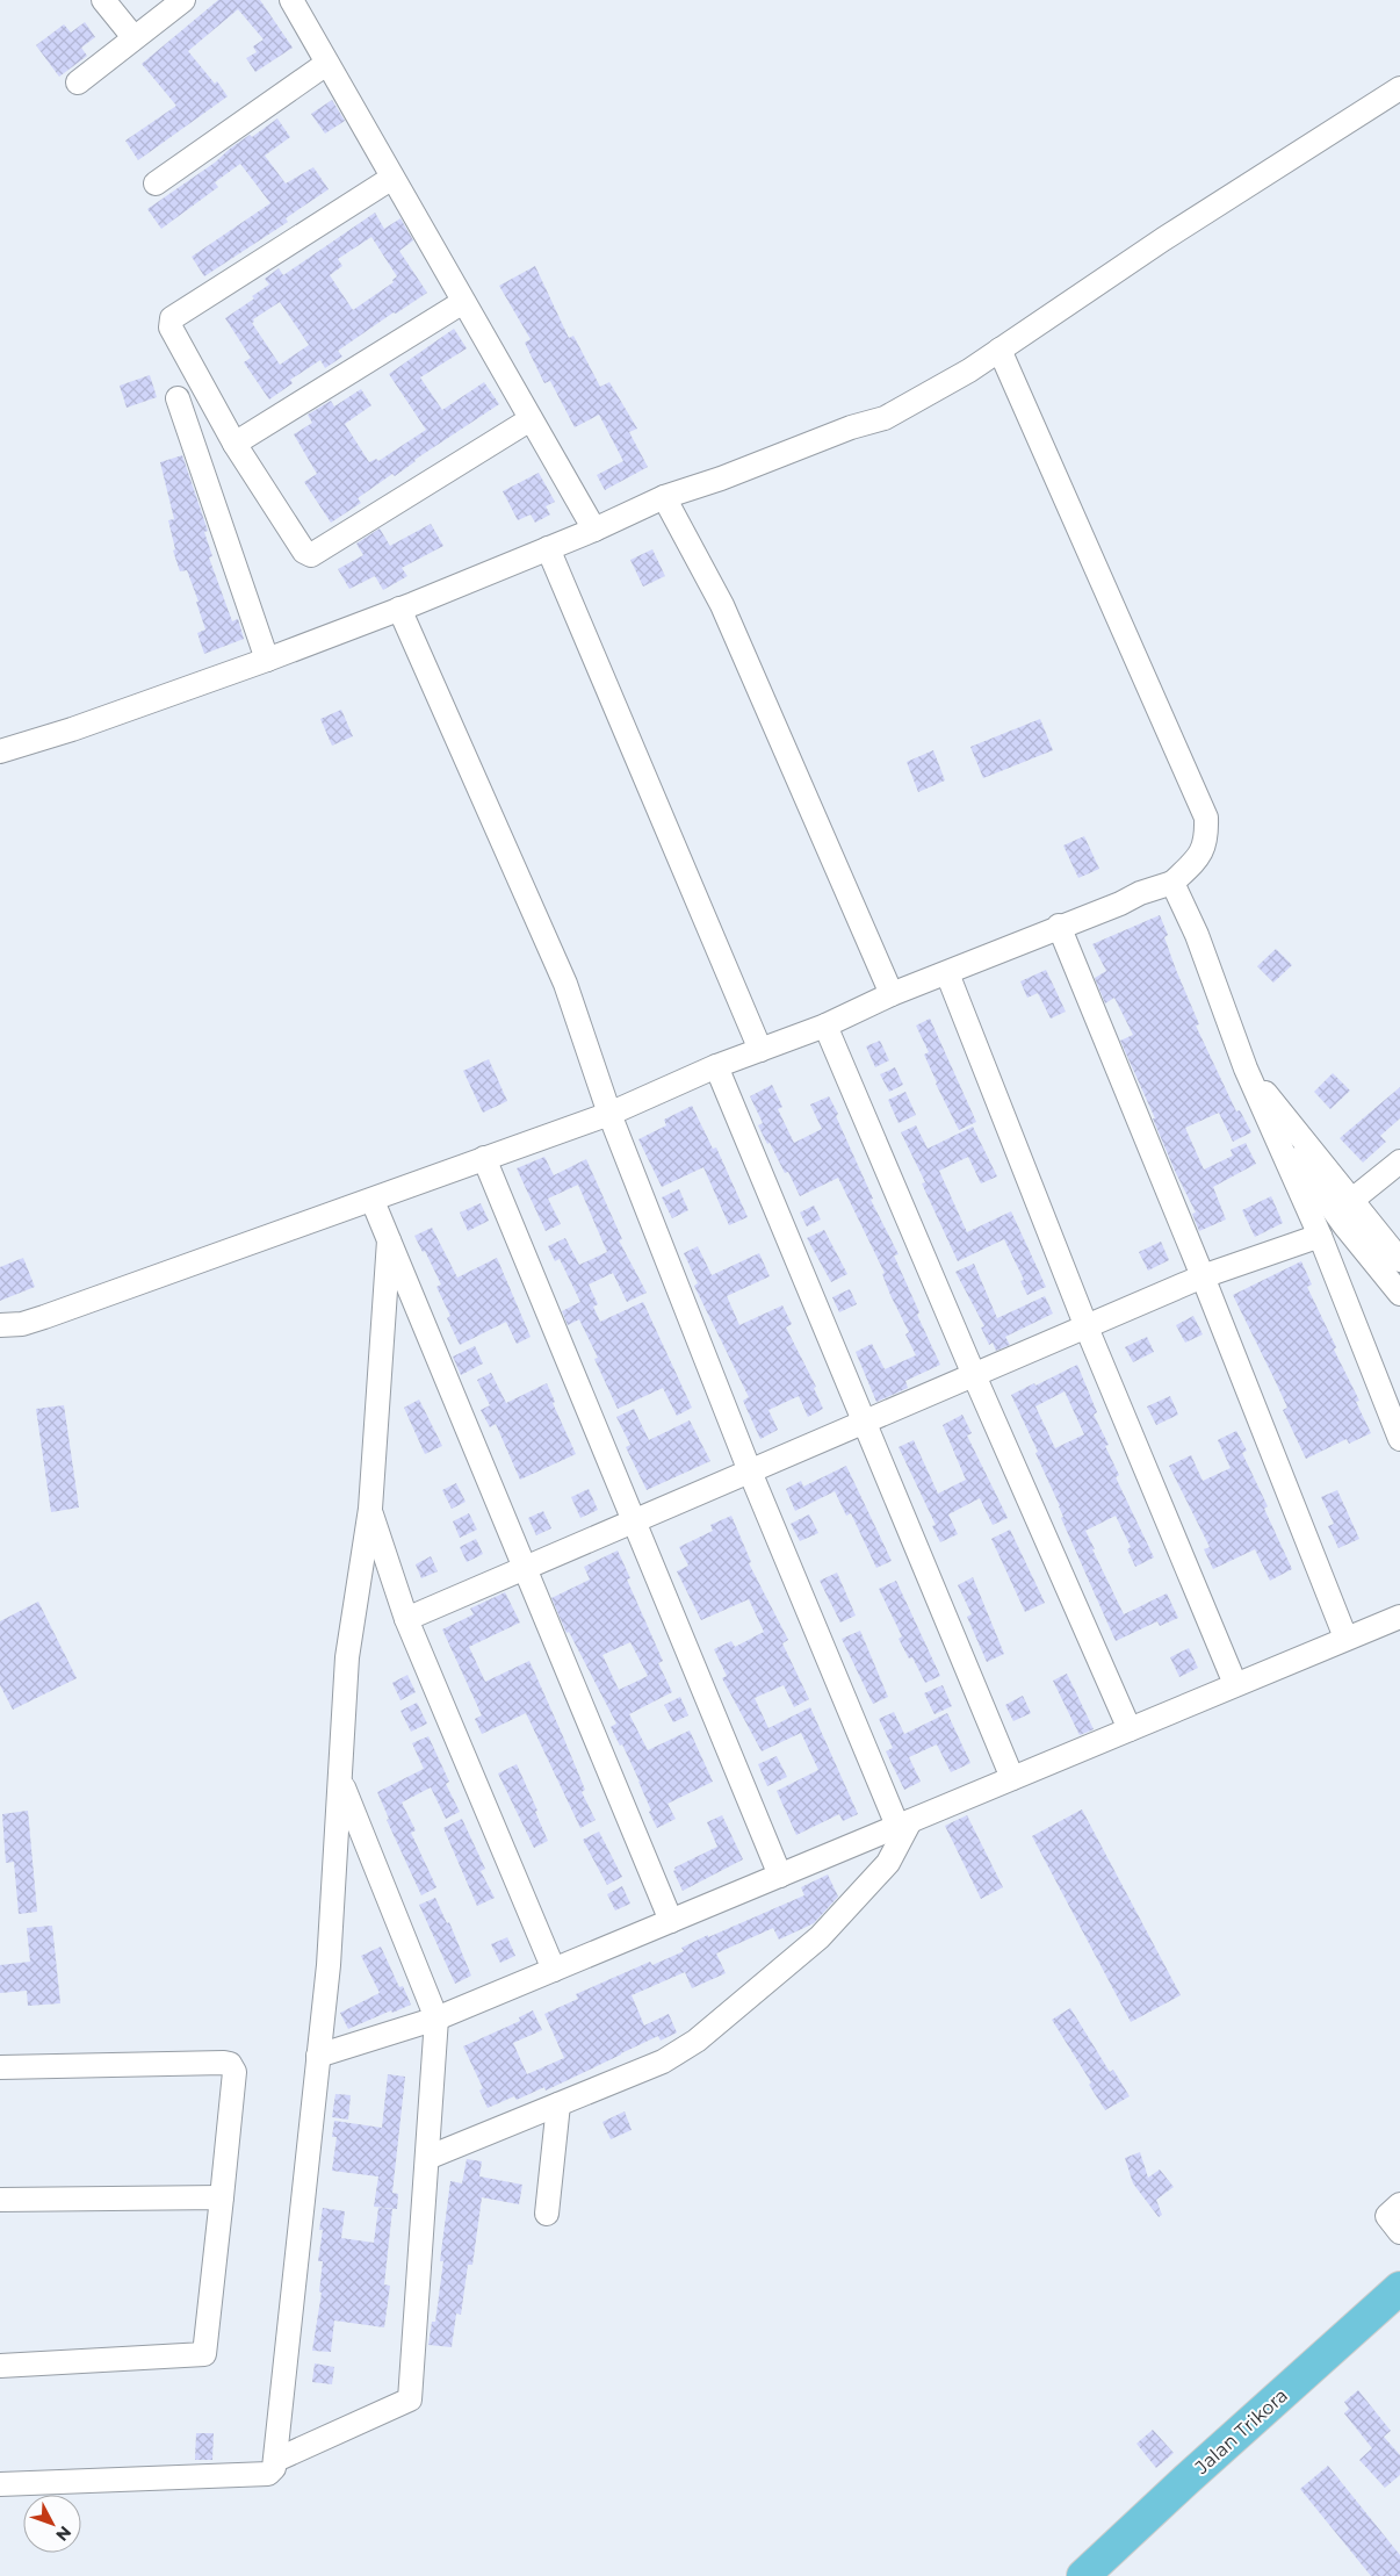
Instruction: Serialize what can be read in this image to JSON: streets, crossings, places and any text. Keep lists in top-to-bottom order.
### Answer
{
  "streets": {
    "main road": ["Jalan Trikora"]
  },
  "north": "bottom right"
}
